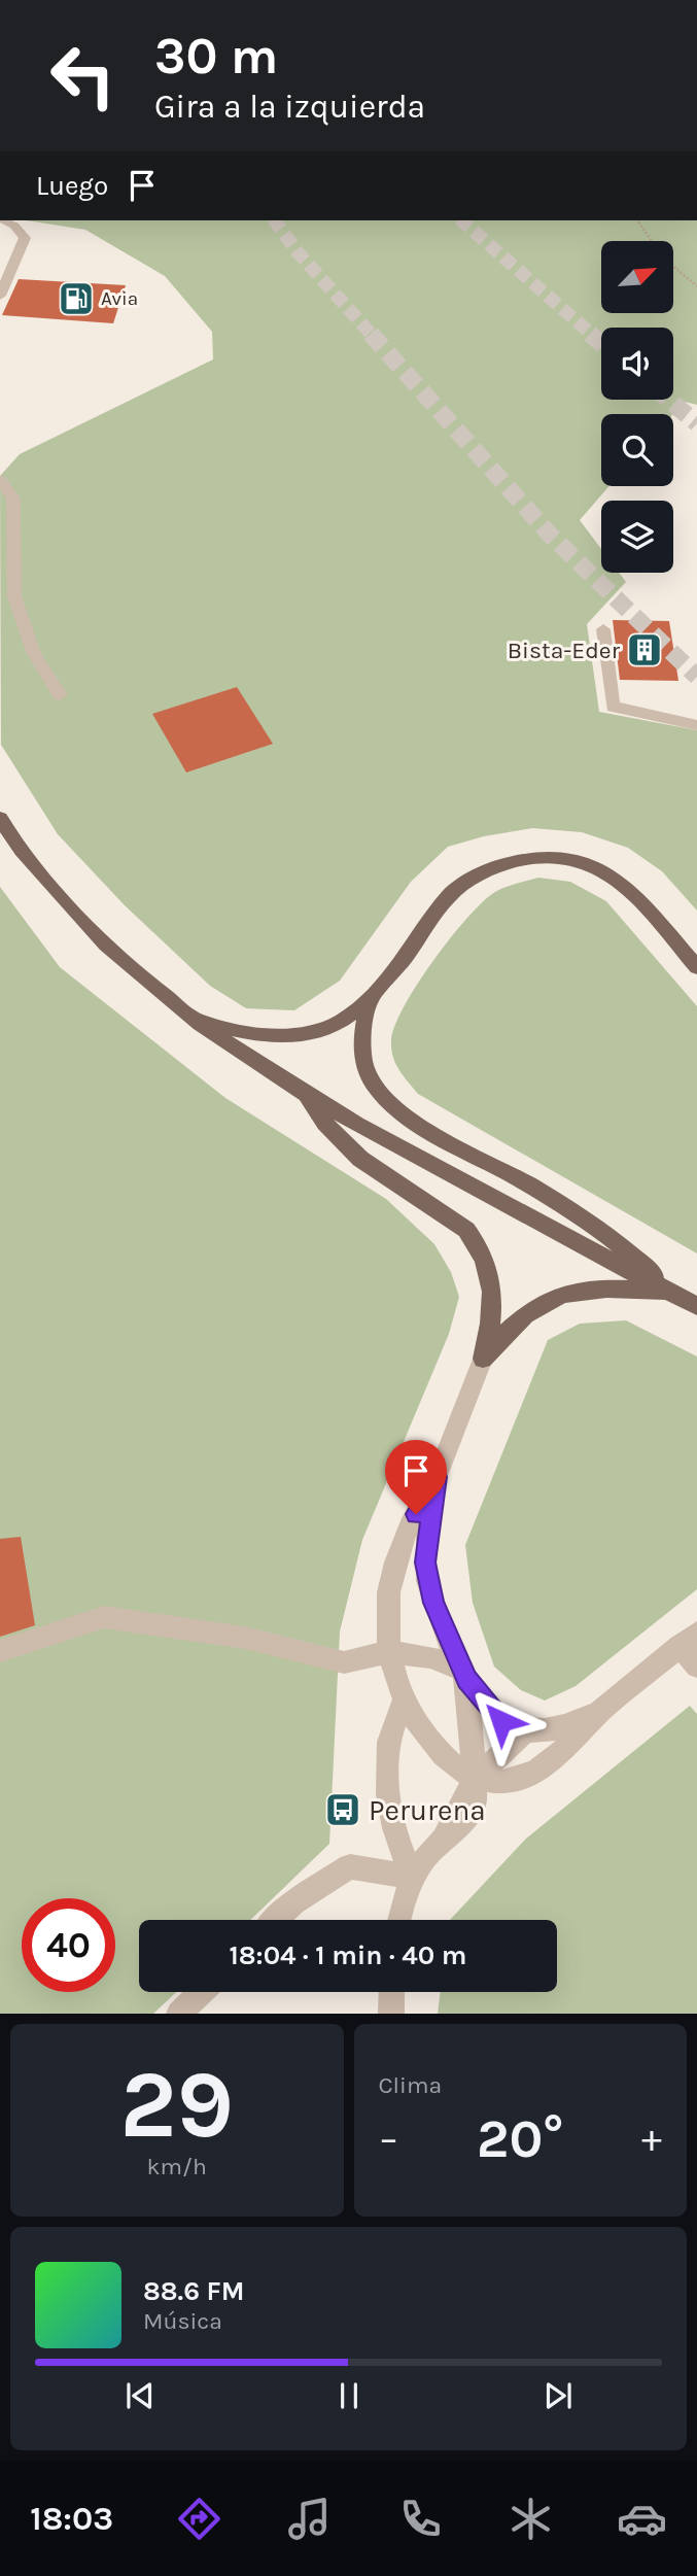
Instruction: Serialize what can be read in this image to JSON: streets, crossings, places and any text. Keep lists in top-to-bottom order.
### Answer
{
  "places": {
    "fuel station": ["Avia"],
    "building": ["Bista-Eder"],
    "bus stop": ["Perurena"]
  },
  "north": "top right",
  "page": {
    "turn": ["30 m", "Gira a la izquierda"],
    "then": "Luego",
    "limit": "40",
    "trip": "18:04 · 1 min · 40 m",
    "tile": [
      ["29", "km/h"],
      "Clima"
    ],
    "heat": ["−", "20°", "+"],
    "song": ["88.6 FM", "Música"],
    "tabs": "18:03"
  }
}
